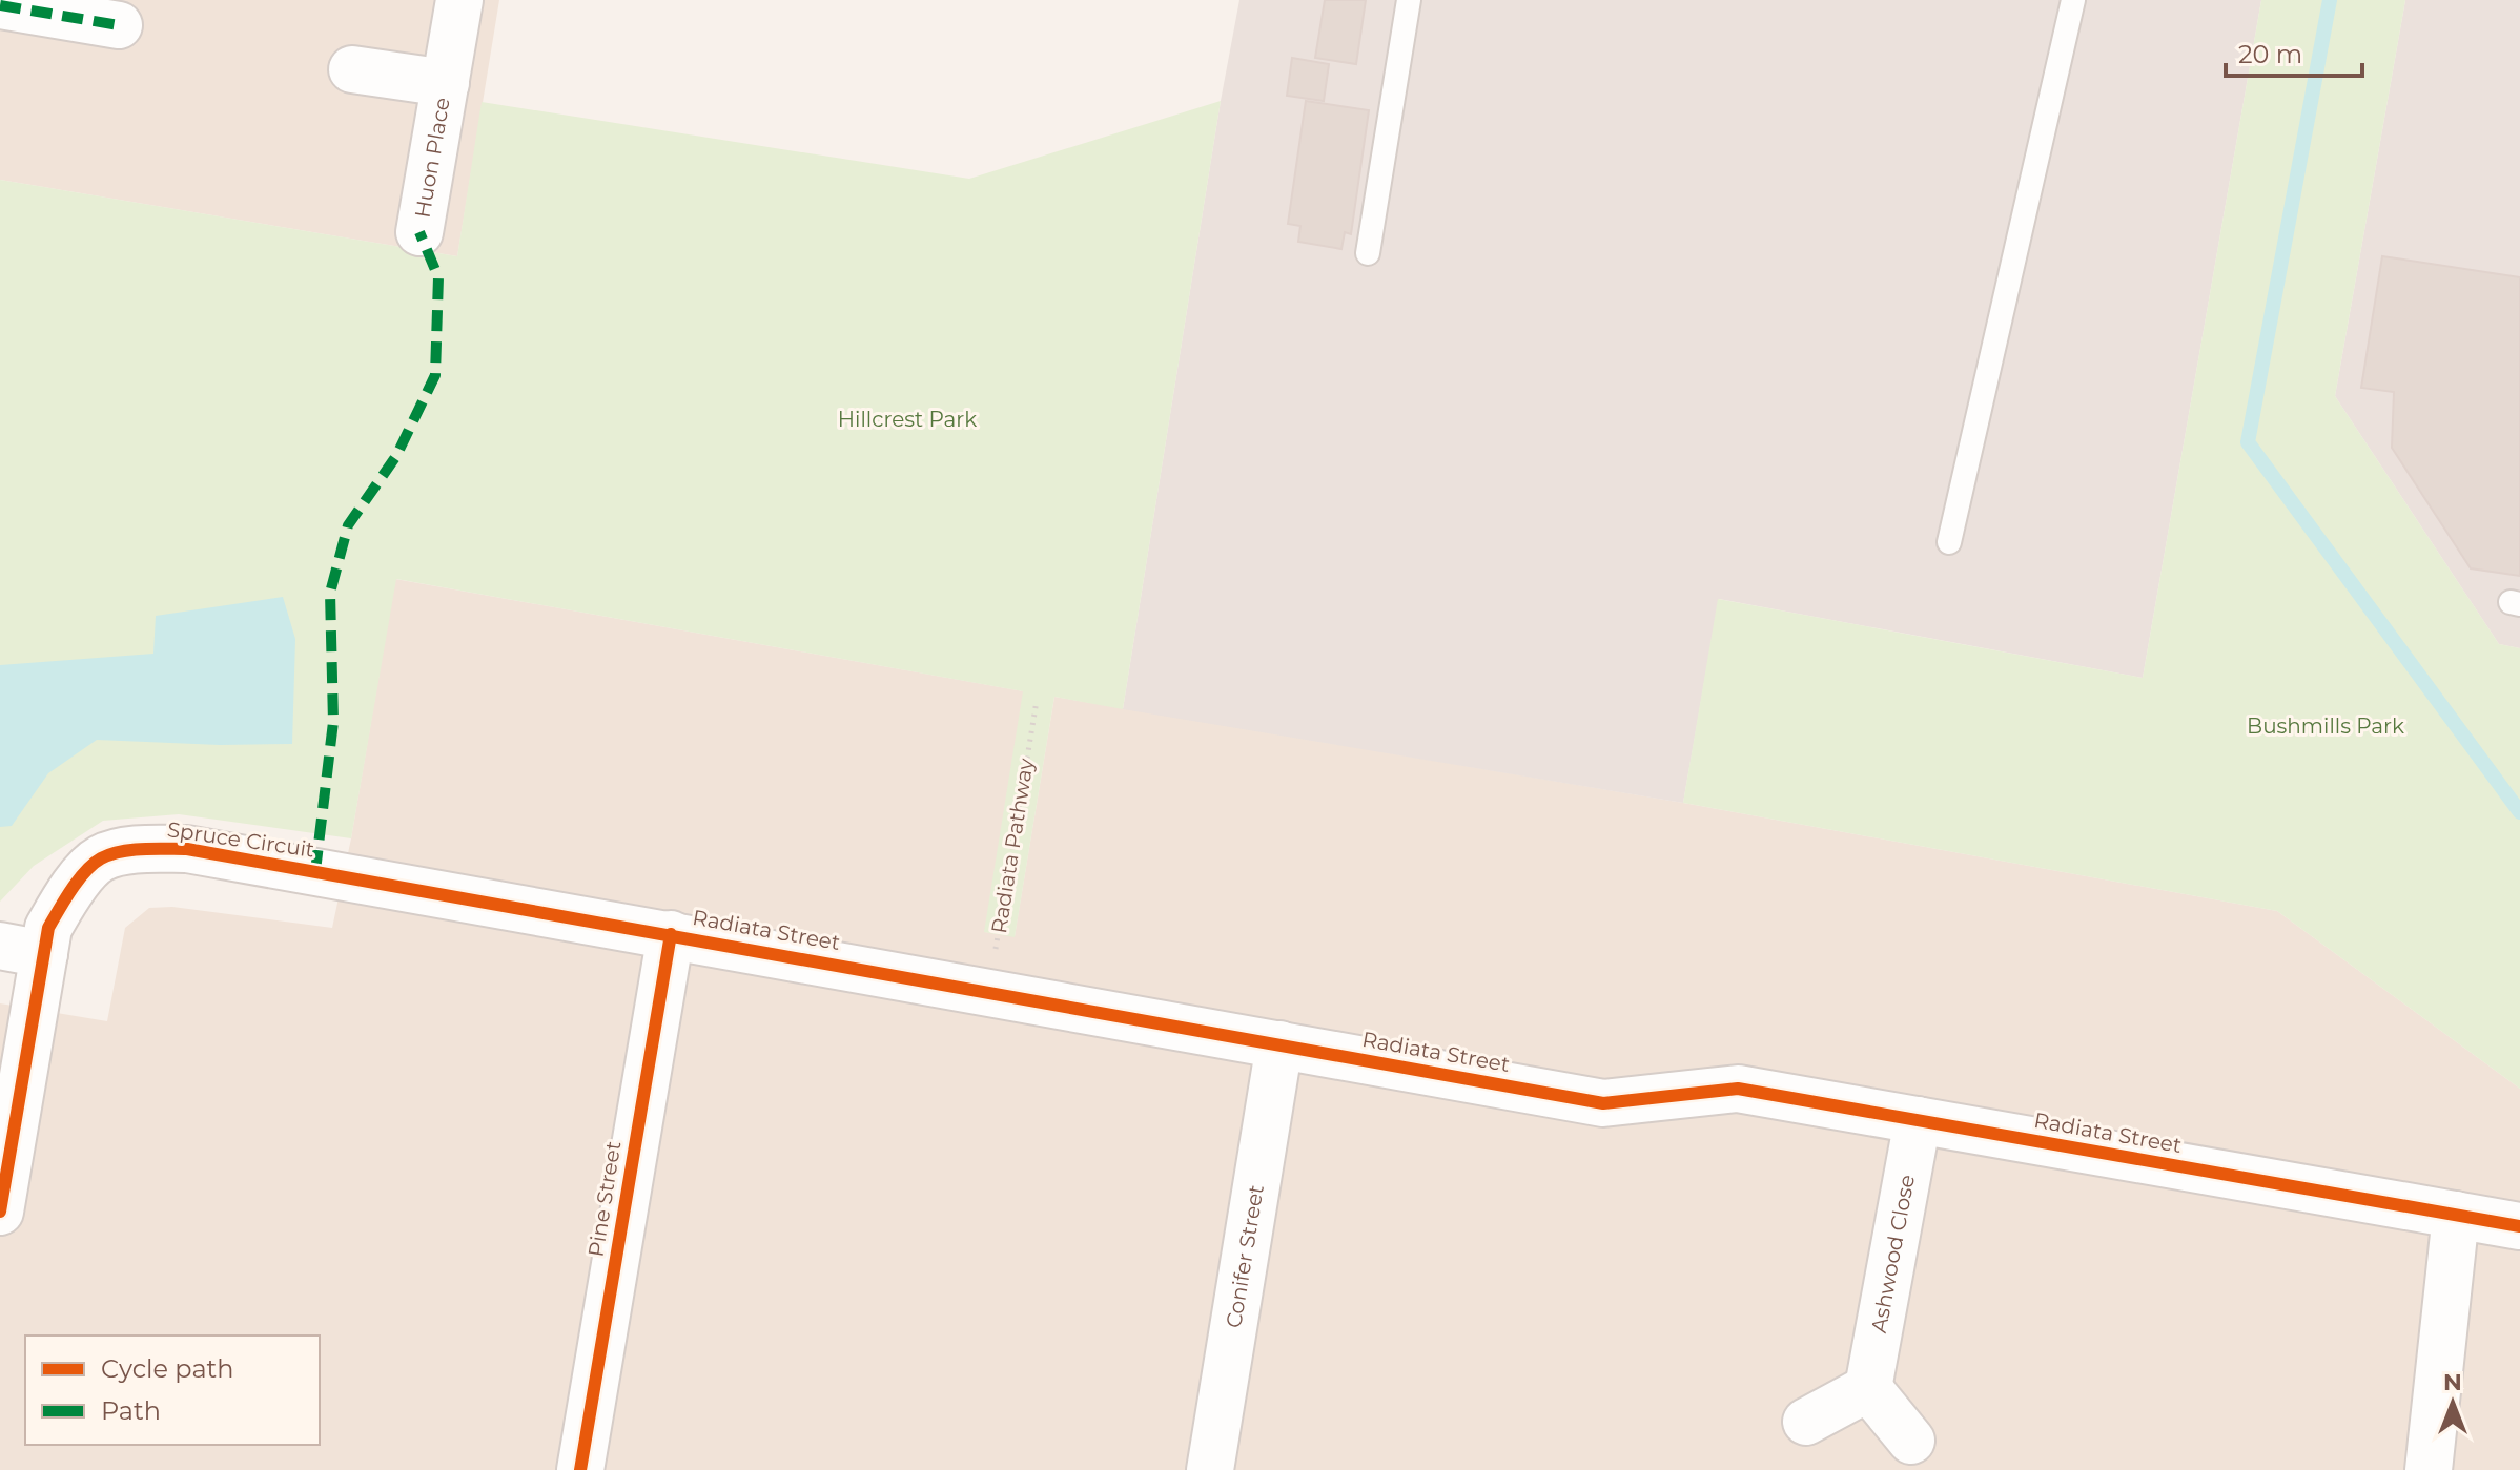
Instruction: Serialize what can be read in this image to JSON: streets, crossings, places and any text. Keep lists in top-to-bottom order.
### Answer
{
  "streets": {
    "street": [
      "Huon Place",
      "Spruce Circuit",
      "Radiata Street",
      "Pine Street",
      "Ashwood Close",
      "Conifer Street"
    ],
    "path": ["Radiata Pathway"]
  },
  "crossings": [
    ["Spruce Circuit", "Radiata Street"],
    ["Radiata Pathway", "Radiata Street"],
    ["Radiata Street", "Pine Street"],
    ["Radiata Street", "Ashwood Close"],
    ["Radiata Street", "Conifer Street"]
  ],
  "parks": ["Hillcrest Park", "Bushmills Park"],
  "legend": ["Cycle path", "Path"],
  "scale_bar": "20 m",
  "north": "top"
}
